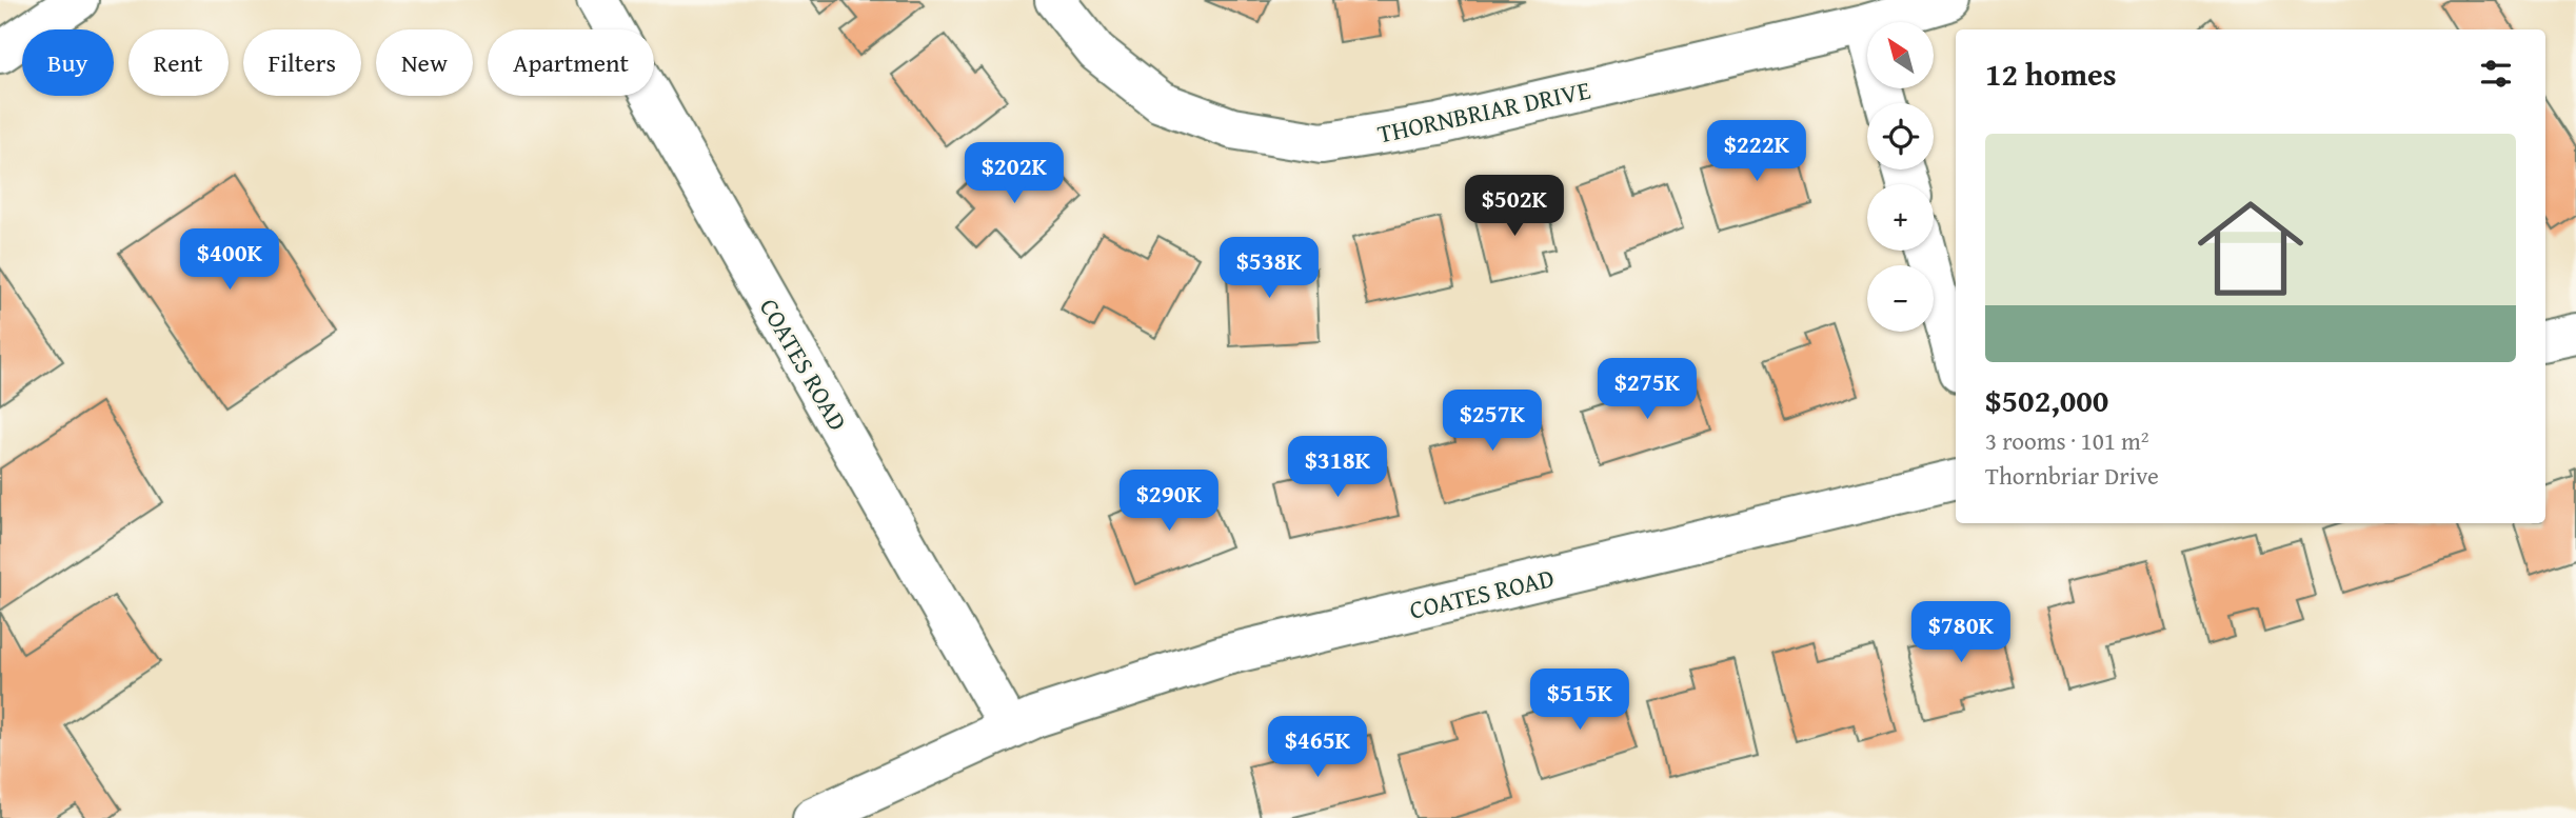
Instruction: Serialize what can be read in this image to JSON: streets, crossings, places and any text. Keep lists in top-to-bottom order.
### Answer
{
  "streets": {
    "street": ["THORNBRIAR DRIVE", "COATES ROAD"]
  },
  "north": "top left",
  "page": {
    "map_buttons": ["+", "−"],
    "chip": [
      "Buy",
      "Rent",
      "Filters",
      "New",
      "Apartment"
    ],
    "heading": "12 homes",
    "list": [
      {
        "name": "$502,000",
        "note": "3 rooms · 101 m² · Thornbriar Drive"
      }
    ],
    "price": [
      "$222K",
      "$202K",
      "$502K",
      "$400K",
      "$538K",
      "$275K",
      "$257K",
      "$318K",
      "$290K",
      "$780K",
      "$515K",
      "$465K"
    ]
  }
}
